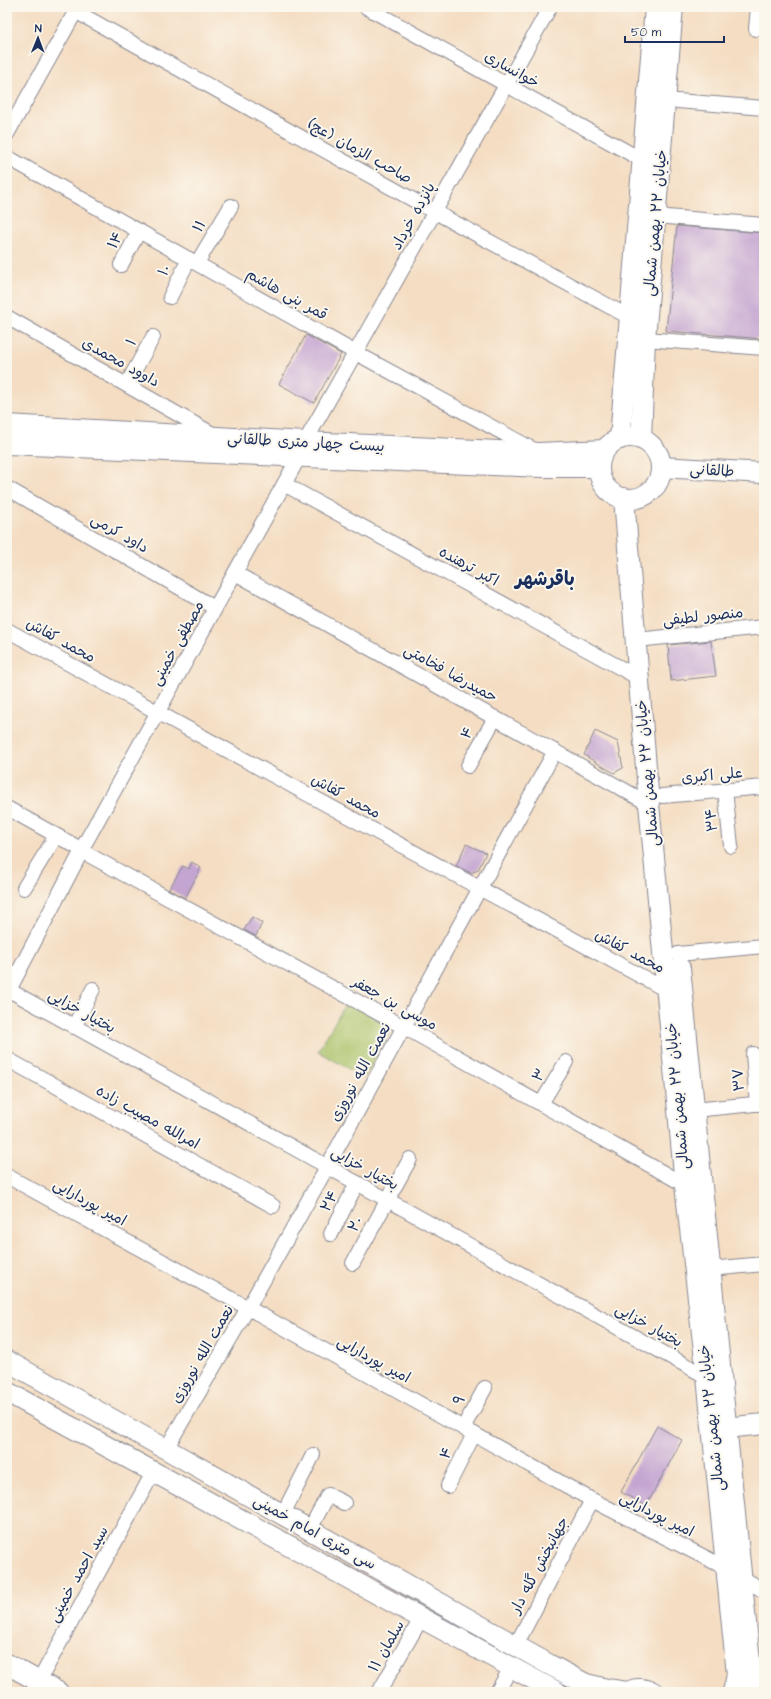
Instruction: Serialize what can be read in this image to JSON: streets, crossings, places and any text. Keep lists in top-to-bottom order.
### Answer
{
  "streets": {
    "street": [
      "خوانساری",
      "صاحب الزمان (عج)",
      "پانزده خرداد",
      "خیابان ۲۲ بهمن شمالی",
      "۱۱",
      "۱۴",
      "۱۰",
      "قمر بنی هاشم",
      "۱",
      "داوود محمدی",
      "بیست چهار متری طالقانی",
      "طالقانی",
      "داود کرمی",
      "اکبر ترهنده",
      "منصور لطیفی",
      "محمد کفاش",
      "مصطفی خمینی",
      "حمیدرضا فخامتی",
      "۴",
      "علی اکبری",
      "۳۴",
      "موسی بن جعفر",
      "بختیار خزایی",
      "نعمت الله نوروزی",
      "۳",
      "۳۷",
      "امرالله مصیب زاده",
      "۲۴",
      "امیر پوردارایی",
      "۲۰",
      "۹",
      "سی متری امام خمینی",
      "جهانبخش گله دار",
      "سید احمد خمینی",
      "سلمان ۱۱"
    ]
  },
  "crossings": [
    ["خوانساری", "پانزده خرداد"],
    ["خوانساری", "خیابان ۲۲ بهمن شمالی"],
    ["صاحب الزمان (عج)", "پانزده خرداد"],
    ["صاحب الزمان (عج)", "خیابان ۲۲ بهمن شمالی"],
    ["پانزده خرداد", "قمر بنی هاشم"],
    ["پانزده خرداد", "بیست چهار متری طالقانی"],
    ["پانزده خرداد", "مصطفی خمینی"],
    ["خیابان ۲۲ بهمن شمالی", "طالقانی"],
    ["خیابان ۲۲ بهمن شمالی", "اکبر ترهنده"],
    ["خیابان ۲۲ بهمن شمالی", "منصور لطیفی"],
    ["خیابان ۲۲ بهمن شمالی", "محمد کفاش"],
    ["خیابان ۲۲ بهمن شمالی", "حمیدرضا فخامتی"],
    ["خیابان ۲۲ بهمن شمالی", "علی اکبری"],
    ["خیابان ۲۲ بهمن شمالی", "موسی بن جعفر"],
    ["خیابان ۲۲ بهمن شمالی", "بختیار خزایی"],
    ["خیابان ۲۲ بهمن شمالی", "امیر پوردارایی"],
    ["۱۱", "۱۰"],
    ["۱۱", "قمر بنی هاشم"],
    ["۱۴", "قمر بنی هاشم"],
    ["۱۰", "قمر بنی هاشم"],
    ["۱", "داوود محمدی"],
    ["داوود محمدی", "بیست چهار متری طالقانی"],
    ["بیست چهار متری طالقانی", "مصطفی خمینی"],
    ["داود کرمی", "مصطفی خمینی"],
    ["اکبر ترهنده", "مصطفی خمینی"],
    ["محمد کفاش", "مصطفی خمینی"],
    ["محمد کفاش", "نعمت الله نوروزی"],
    ["مصطفی خمینی", "حمیدرضا فخامتی"],
    ["مصطفی خمینی", "موسی بن جعفر"],
    ["مصطفی خمینی", "بختیار خزایی"],
    ["حمیدرضا فخامتی", "۴"],
    ["حمیدرضا فخامتی", "علی اکبری"],
    ["حمیدرضا فخامتی", "نعمت الله نوروزی"],
    ["۴", "امیر پوردارایی"],
    ["۴", "۹"],
    ["علی اکبری", "۳۴"],
    ["موسی بن جعفر", "نعمت الله نوروزی"],
    ["موسی بن جعفر", "۳"],
    ["بختیار خزایی", "نعمت الله نوروزی"],
    ["بختیار خزایی", "۲۴"],
    ["بختیار خزایی", "۲۰"],
    ["نعمت الله نوروزی", "امیر پوردارایی"],
    ["نعمت الله نوروزی", "سی متری امام خمینی"],
    ["امیر پوردارایی", "۹"],
    ["امیر پوردارایی", "جهانبخش گله دار"],
    ["سی متری امام خمینی", "جهانبخش گله دار"],
    ["سی متری امام خمینی", "سید احمد خمینی"],
    ["سی متری امام خمینی", "سلمان ۱۱"]
  ],
  "districts": ["باقرشهر"],
  "scale_bar": "50 m",
  "north": "top"
}
